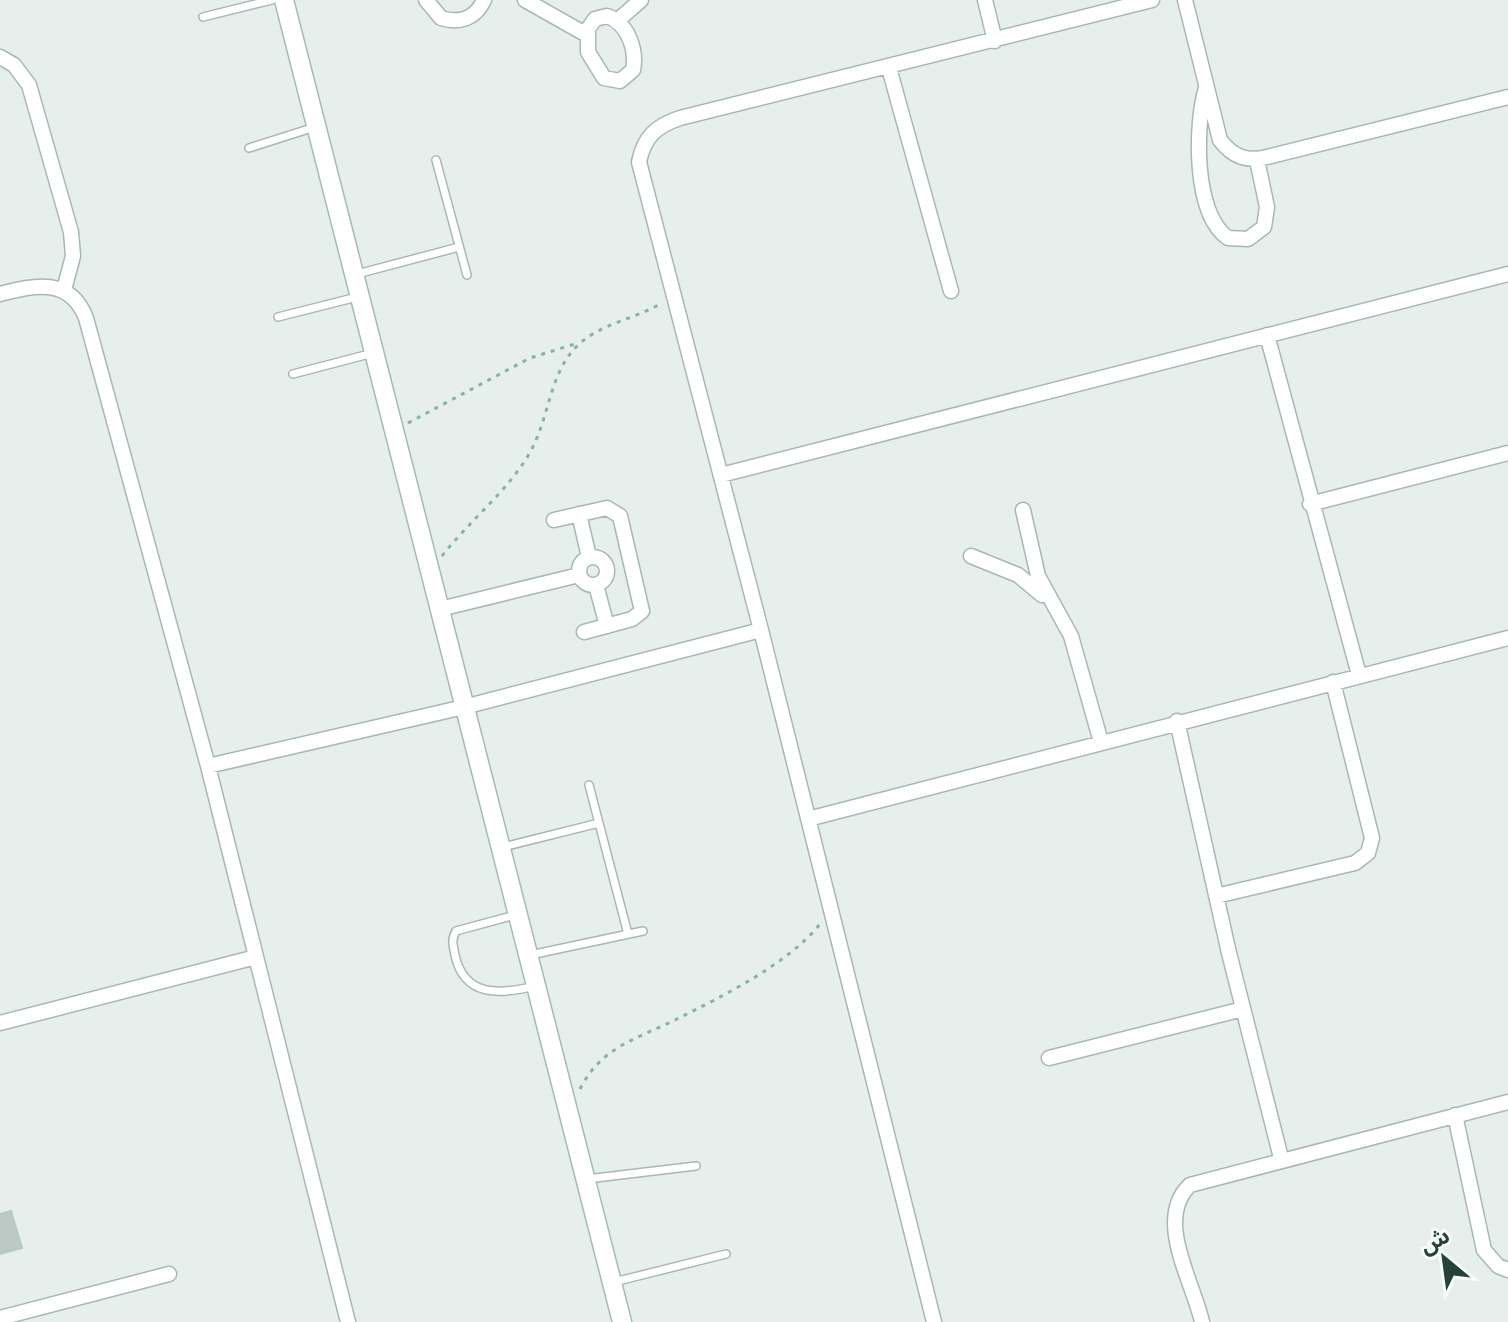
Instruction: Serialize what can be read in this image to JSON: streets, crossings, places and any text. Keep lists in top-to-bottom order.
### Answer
{
  "north": "top left"
}
